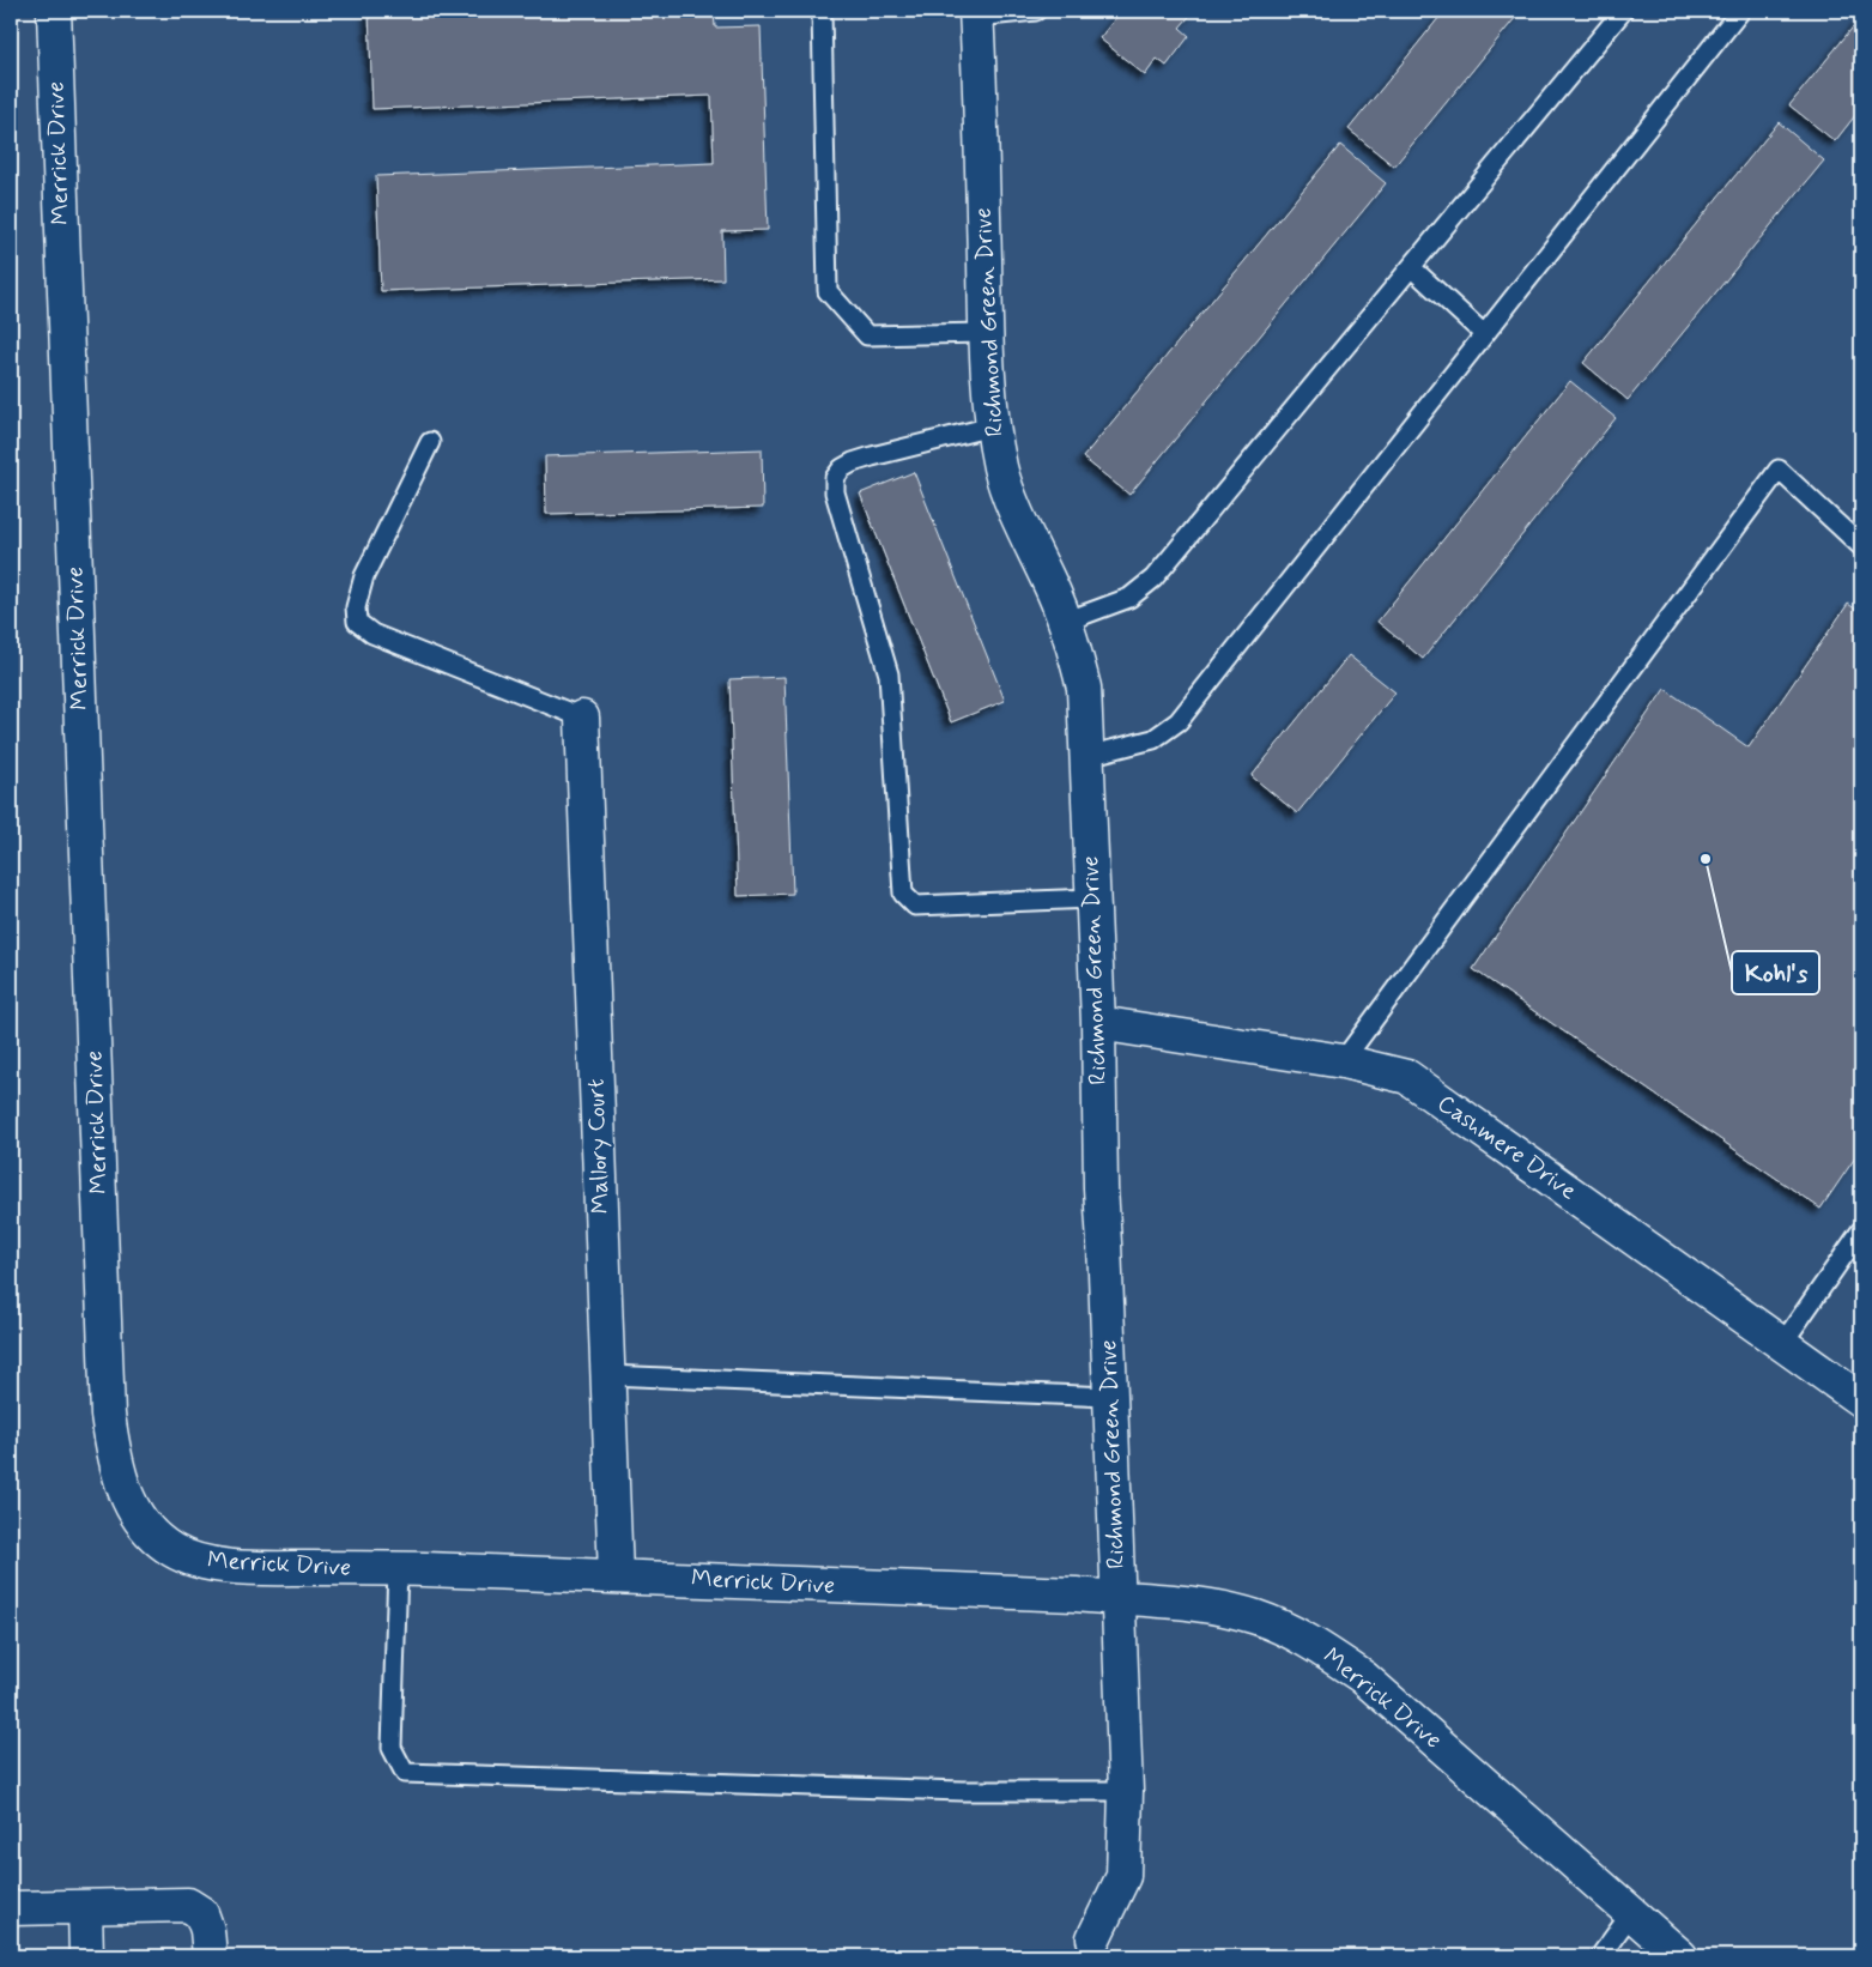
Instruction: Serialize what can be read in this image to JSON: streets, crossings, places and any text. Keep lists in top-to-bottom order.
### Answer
{
  "streets": {
    "street": [
      "Merrick Drive",
      "Richmond Green Drive",
      "Mallory Court",
      "Cashmere Drive"
    ]
  },
  "crossings": [
    ["Merrick Drive", "Richmond Green Drive"],
    ["Merrick Drive", "Mallory Court"],
    ["Richmond Green Drive", "Cashmere Drive"]
  ],
  "places": ["Kohl's"]
}
